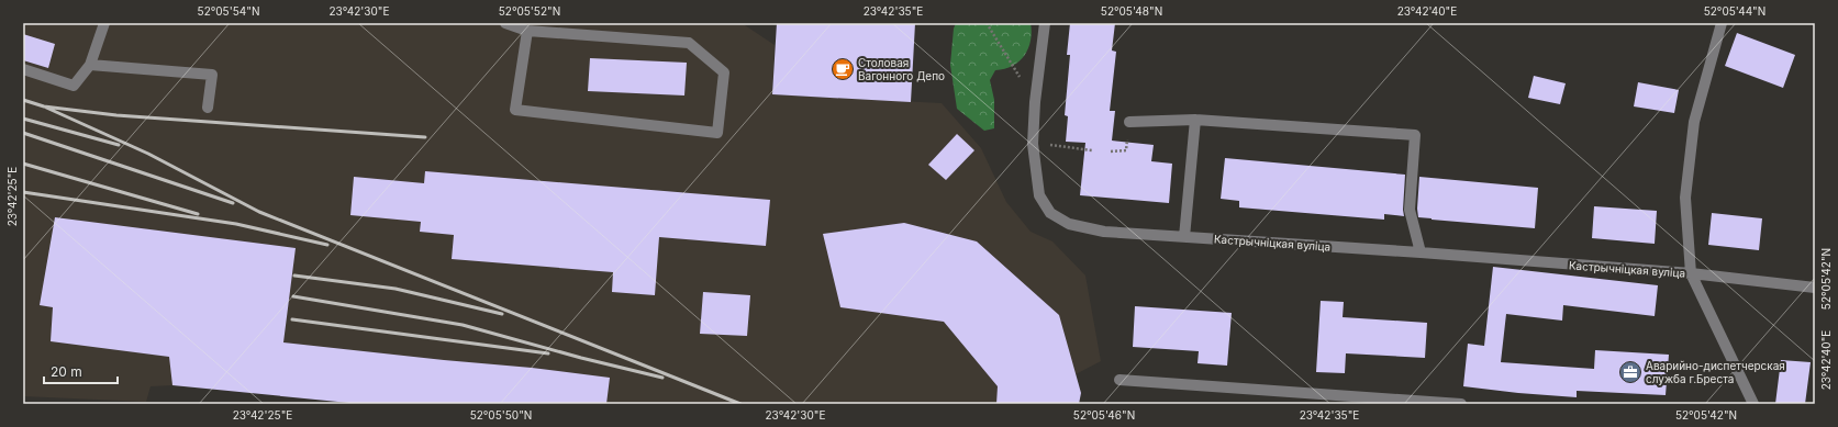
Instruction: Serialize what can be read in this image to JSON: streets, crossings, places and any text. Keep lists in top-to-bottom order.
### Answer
{
  "streets": {
    "street": ["Кастрычніцкая вуліца"]
  },
  "places": {
    "cafe": ["Столовая Вагонного Депо"],
    "office": ["Аварийно-диспетчерская служба г.Бреста"]
  },
  "scale_bar": "20 m",
  "coordinates": [
    "52°05'54\"N",
    "23°42'30\"E",
    "52°05'52\"N",
    "23°42'35\"E",
    "52°05'48\"N",
    "23°42'40\"E",
    "52°05'44\"N",
    "23°42'25\"E",
    "52°05'42\"N",
    "52°05'50\"N",
    "52°05'46\"N"
  ]
}
